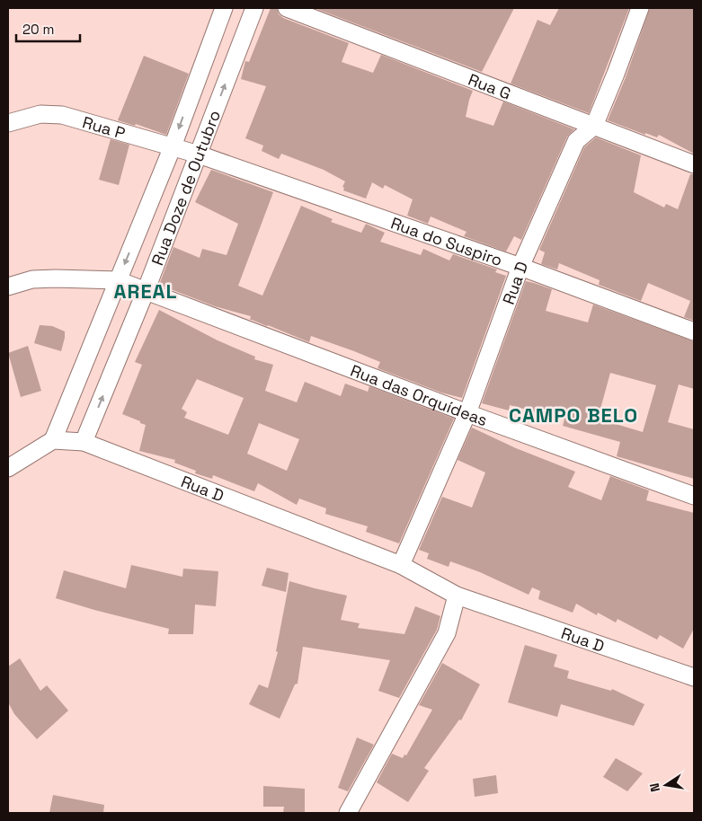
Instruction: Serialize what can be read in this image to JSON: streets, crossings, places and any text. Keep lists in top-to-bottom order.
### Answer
{
  "streets": {
    "street": [
      "Rua G",
      "Rua P",
      "Rua Doze de Outubro",
      "Rua do Suspiro",
      "Rua D",
      "Rua das Orquídeas"
    ]
  },
  "crossings": [
    ["Rua G", "Rua D"],
    ["Rua P", "Rua Doze de Outubro"],
    ["Rua P", "Rua do Suspiro"],
    ["Rua Doze de Outubro", "Rua do Suspiro"],
    ["Rua Doze de Outubro", "Rua D"],
    ["Rua Doze de Outubro", "Rua das Orquídeas"],
    ["Rua do Suspiro", "Rua D"],
    ["Rua D", "Rua das Orquídeas"]
  ],
  "districts": ["AREAL", "CAMPO BELO"],
  "scale_bar": "20 m",
  "north": "left"
}
